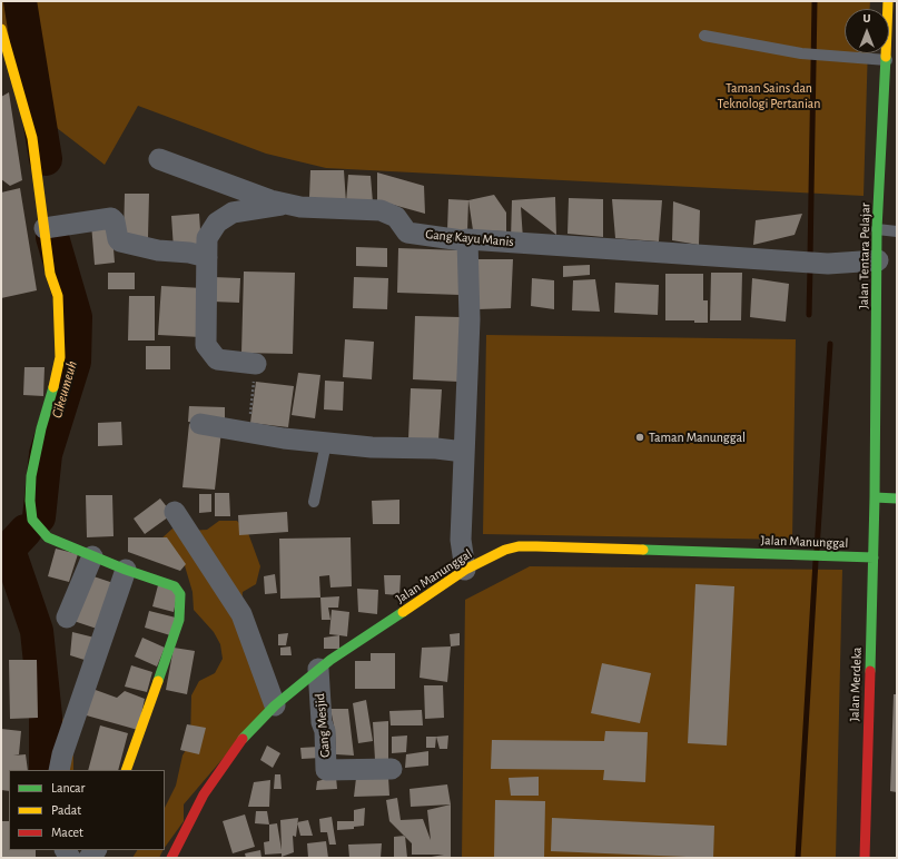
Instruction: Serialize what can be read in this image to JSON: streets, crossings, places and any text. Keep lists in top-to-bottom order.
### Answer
{
  "streets": {
    "street": [
      "Gang Kayu Manis",
      "Jalan Tentara Pelajar",
      "Jalan Manunggal",
      "Jalan Merdeka",
      "Gang Mesjid"
    ]
  },
  "crossings": [
    ["Gang Kayu Manis", "Jalan Tentara Pelajar"],
    ["Jalan Tentara Pelajar", "Jalan Merdeka"],
    ["Jalan Manunggal", "Jalan Merdeka"],
    ["Jalan Manunggal", "Gang Mesjid"]
  ],
  "water": ["Cikeumeuh"],
  "parks": ["Taman Sains dan Teknologi Pertanian"],
  "places": ["Taman Manunggal"],
  "legend": ["Lancar", "Padat", "Macet"],
  "north": "top"
}
